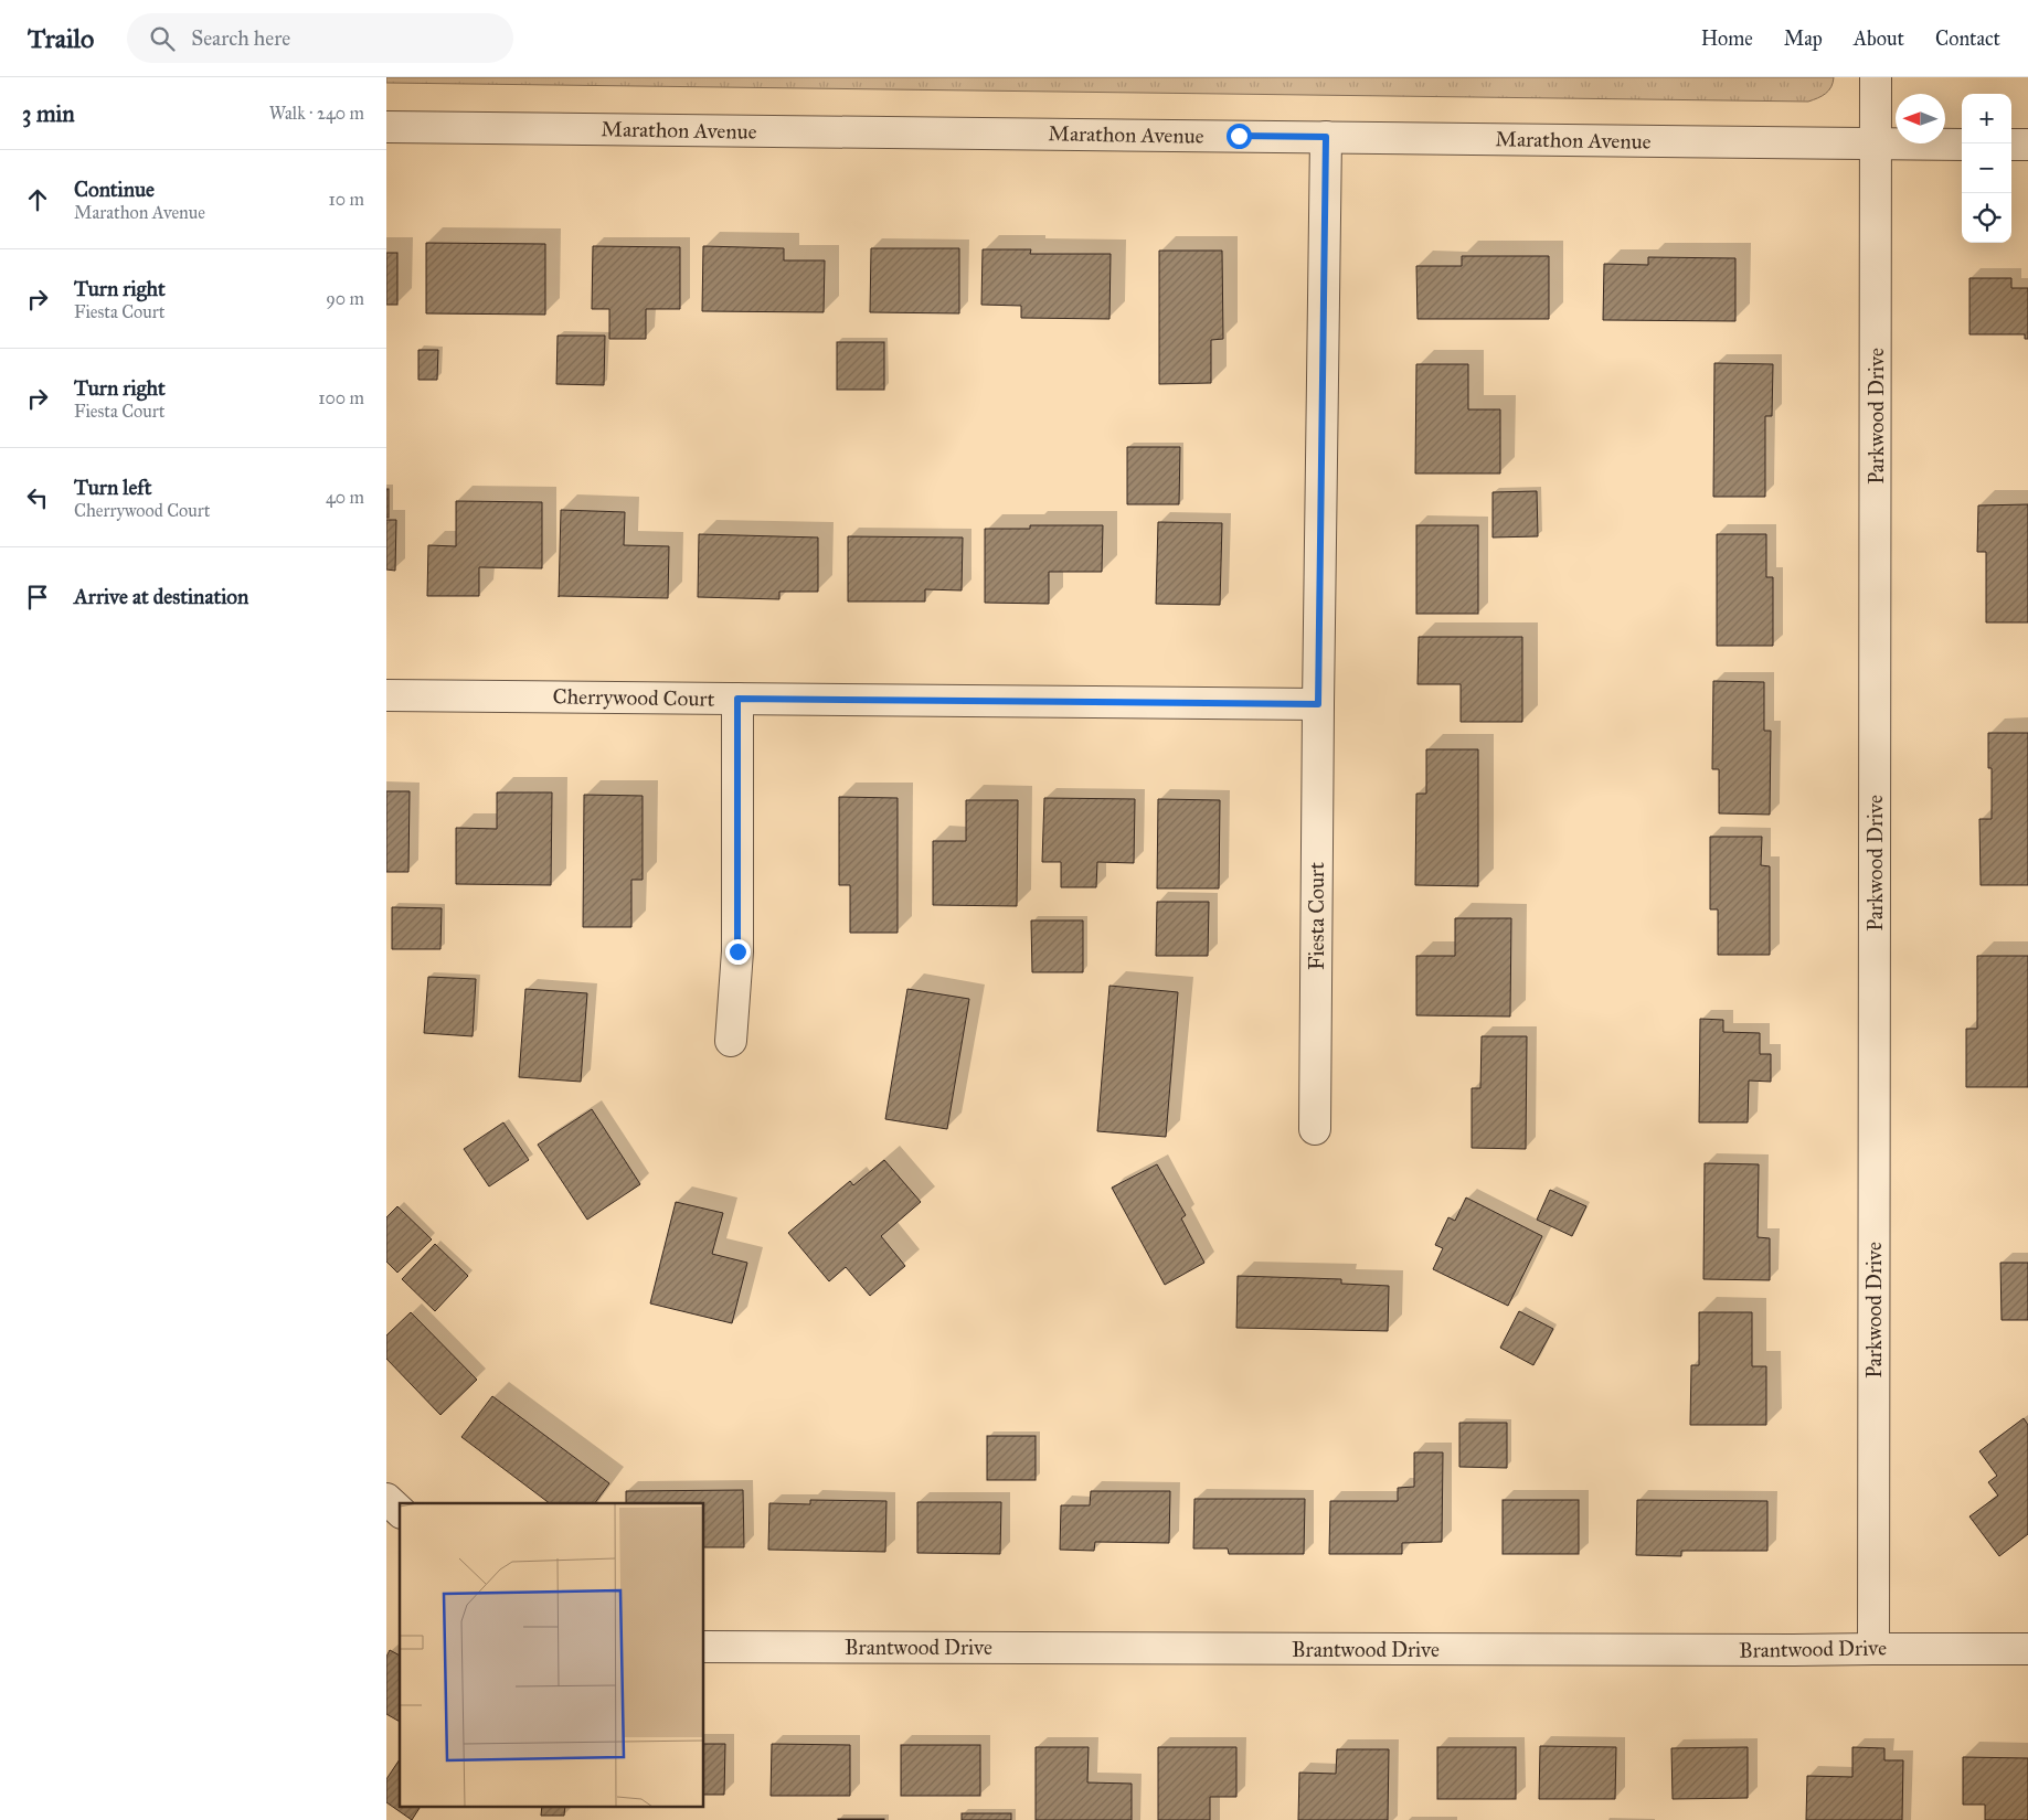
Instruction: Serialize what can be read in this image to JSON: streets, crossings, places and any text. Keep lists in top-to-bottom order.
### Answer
{
  "streets": {
    "street": [
      "Marathon Avenue",
      "Parkwood Drive",
      "Cherrywood Court",
      "Fiesta Court",
      "Brantwood Drive"
    ]
  },
  "crossings": [
    ["Marathon Avenue", "Parkwood Drive"],
    ["Marathon Avenue", "Fiesta Court"],
    ["Parkwood Drive", "Brantwood Drive"]
  ],
  "north": "left",
  "page": {
    "header": "Trailo",
    "search": "Search here",
    "nav": [
      "Home",
      "Map",
      "About",
      "Contact"
    ],
    "heading": ["3 min", "Walk · 240 m"],
    "map_buttons": ["+", "−"],
    "list": [
      ["Continue", "Marathon Avenue", "10 m"],
      ["Turn right", "Fiesta Court", "90 m"],
      ["Turn right", "Fiesta Court", "100 m"],
      ["Turn left", "Cherrywood Court", "40 m"],
      "Arrive at destination"
    ]
  }
}
